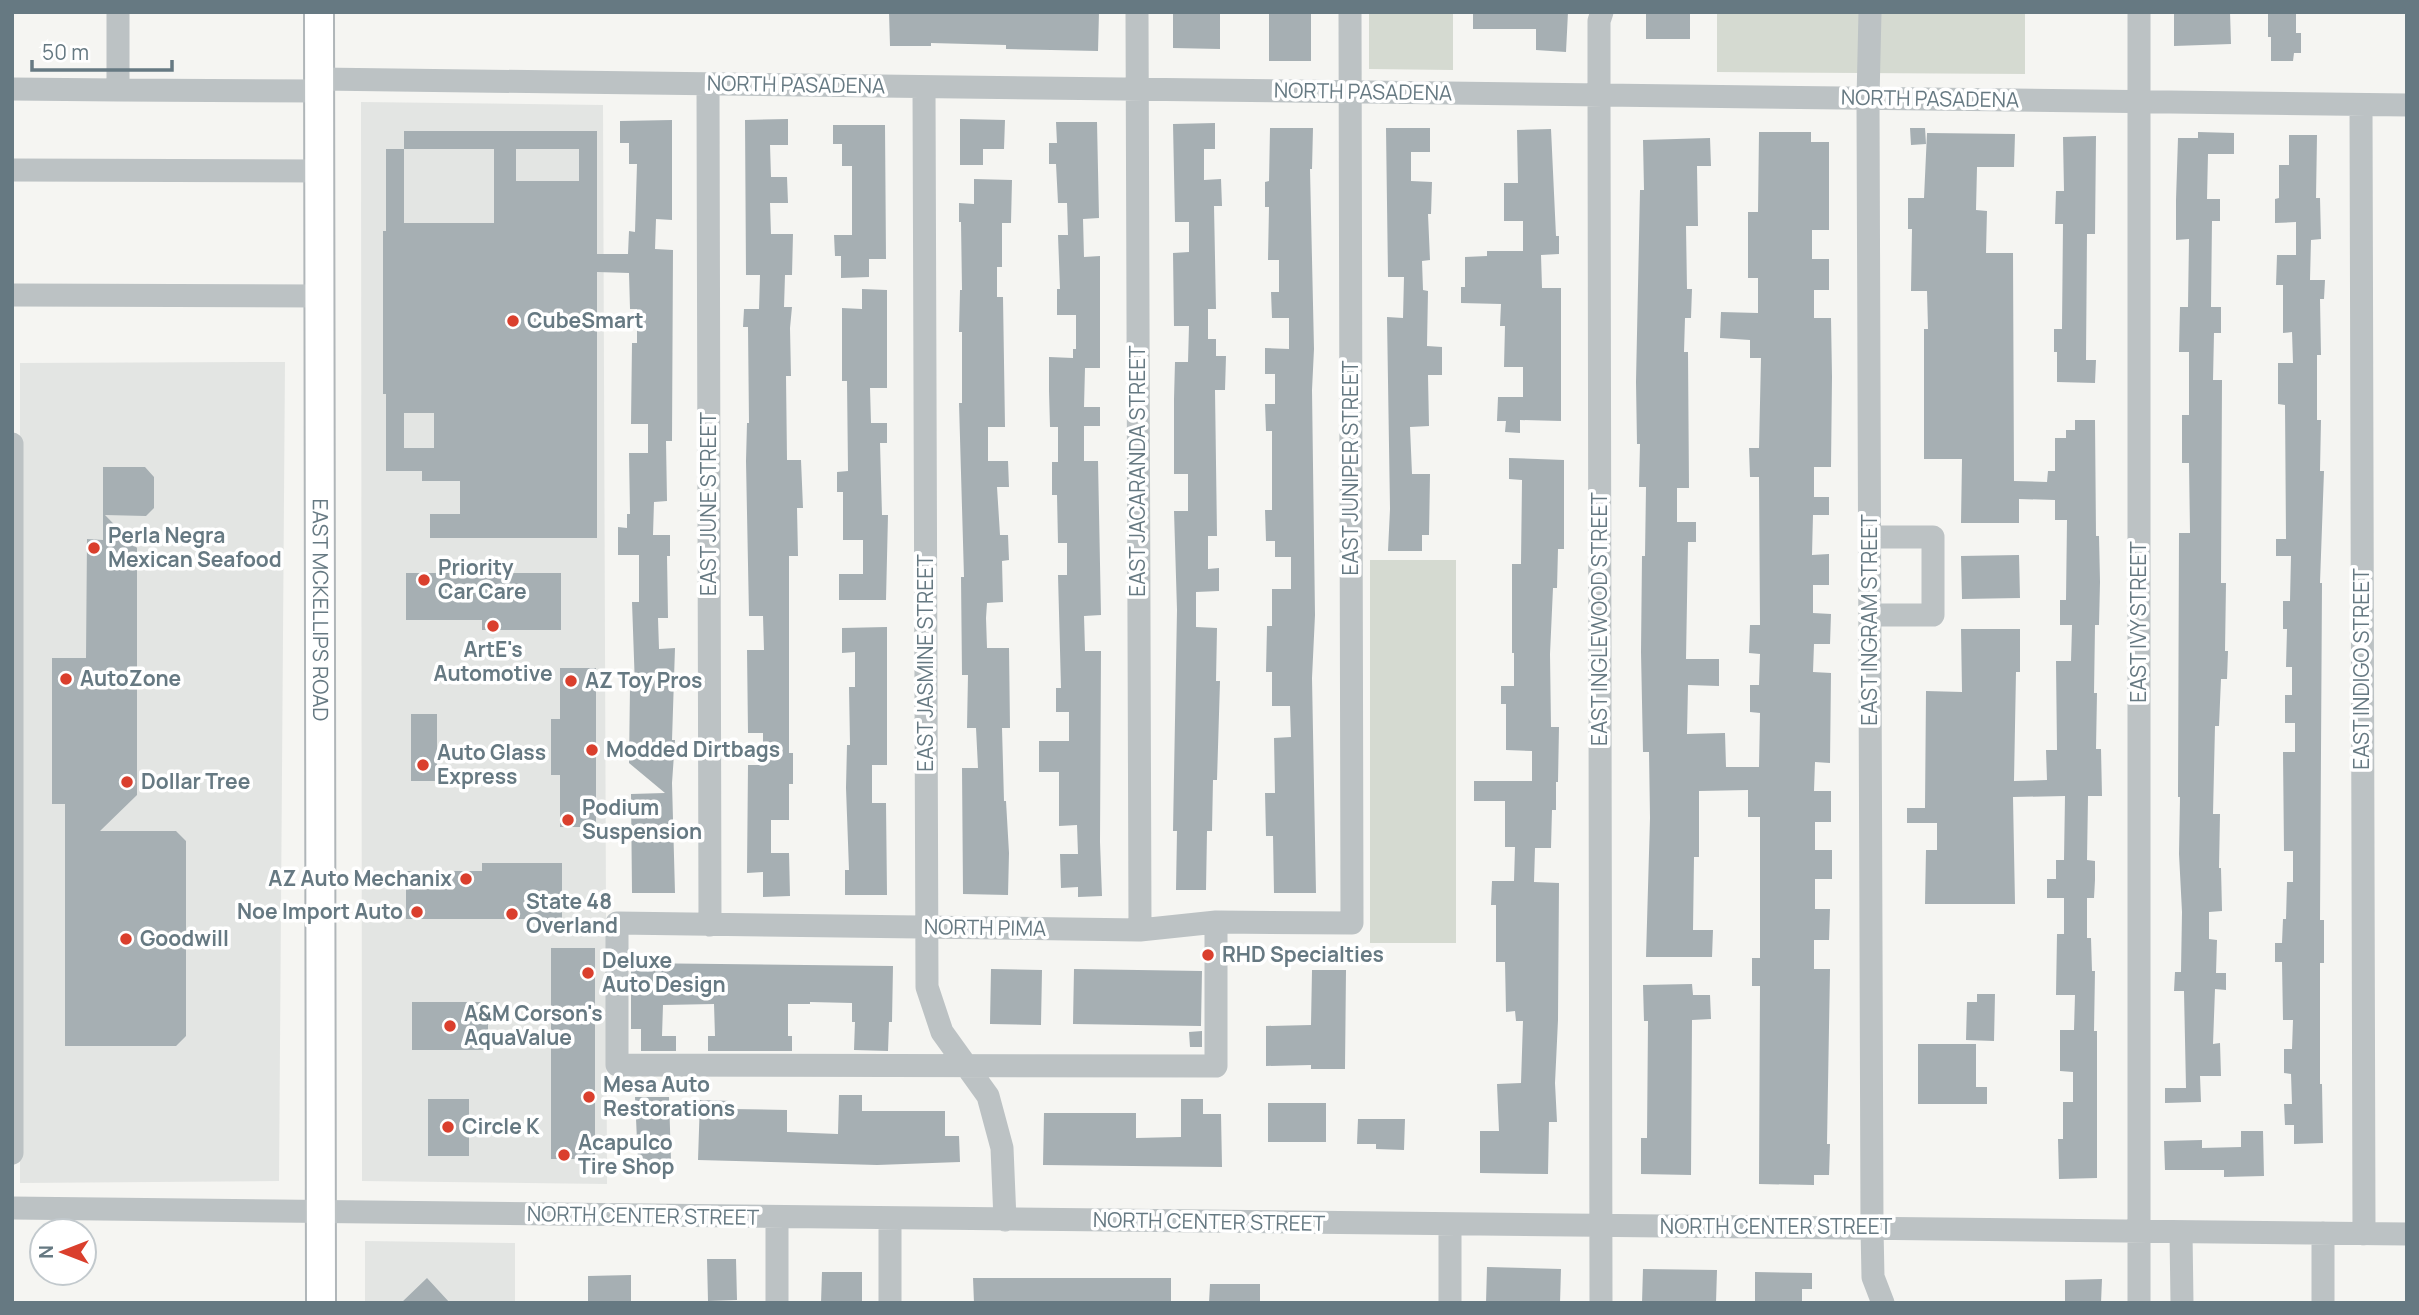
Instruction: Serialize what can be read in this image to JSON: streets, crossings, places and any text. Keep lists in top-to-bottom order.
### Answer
{
  "streets": {
    "main road": ["EAST MCKELLIPS ROAD"],
    "street": [
      "NORTH PASADENA",
      "EAST JUNIPER STREET",
      "EAST JACARANDA STREET",
      "EAST JUNE STREET",
      "EAST INGLEWOOD STREET",
      "EAST INGRAM STREET",
      "EAST IVY STREET",
      "EAST JASMINE STREET",
      "EAST INDIGO STREET",
      "NORTH PIMA",
      "NORTH CENTER STREET"
    ]
  },
  "crossings": [
    ["NORTH PASADENA", "EAST JUNIPER STREET"],
    ["NORTH PASADENA", "EAST JACARANDA STREET"],
    ["NORTH PASADENA", "EAST JUNE STREET"],
    ["NORTH PASADENA", "EAST MCKELLIPS ROAD"],
    ["NORTH PASADENA", "EAST INGLEWOOD STREET"],
    ["NORTH PASADENA", "EAST INGRAM STREET"],
    ["NORTH PASADENA", "EAST IVY STREET"],
    ["NORTH PASADENA", "EAST JASMINE STREET"],
    ["NORTH PASADENA", "EAST INDIGO STREET"],
    ["EAST JUNIPER STREET", "NORTH PIMA"],
    ["EAST JACARANDA STREET", "NORTH PIMA"],
    ["EAST JUNE STREET", "NORTH PIMA"],
    ["EAST MCKELLIPS ROAD", "NORTH CENTER STREET"],
    ["EAST INGLEWOOD STREET", "NORTH CENTER STREET"],
    ["EAST INGRAM STREET", "NORTH CENTER STREET"],
    ["EAST IVY STREET", "NORTH CENTER STREET"],
    ["EAST JASMINE STREET", "NORTH PIMA"],
    ["EAST JASMINE STREET", "NORTH CENTER STREET"],
    ["EAST INDIGO STREET", "NORTH CENTER STREET"]
  ],
  "places": [
    "CubeSmart",
    "Perla Negra Mexican Seafood",
    "Priority Car Care",
    "ArtE's Automotive",
    "AutoZone",
    "AZ Toy Pros",
    "Modded Dirtbags",
    "Auto Glass Express",
    "Dollar Tree",
    "Podium Suspension",
    "AZ Auto Mechanix",
    "Noe Import Auto",
    "State 48 Overland",
    "Goodwill",
    "RHD Specialties",
    "Deluxe Auto Design",
    "A&M Corson's AquaValue",
    "Mesa Auto Restorations",
    "Circle K",
    "Acapulco Tire Shop"
  ],
  "scale_bar": "50 m",
  "north": "left"
}
